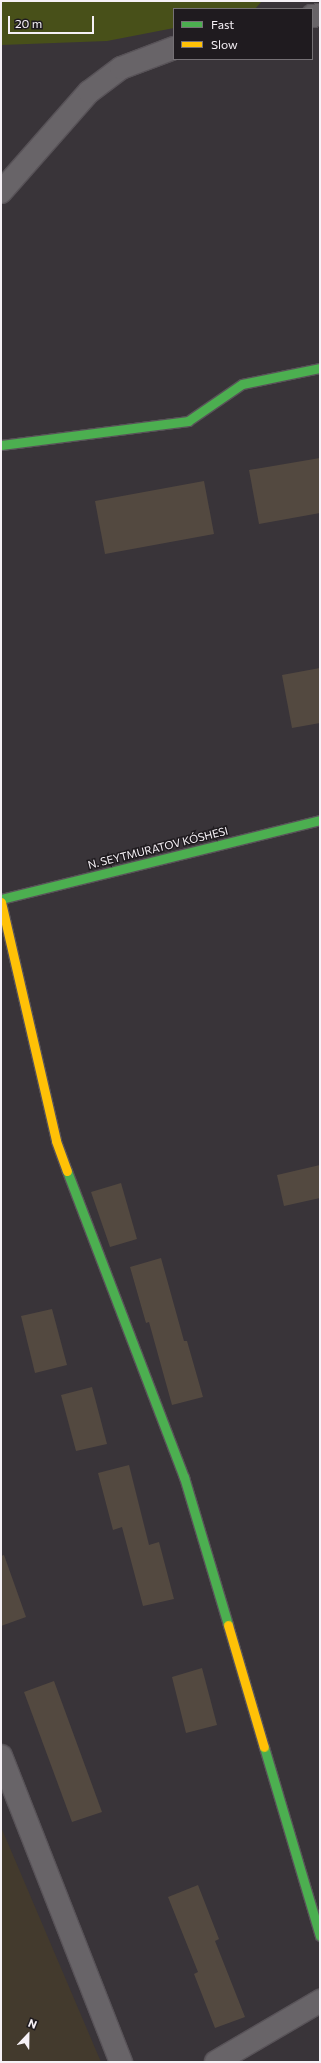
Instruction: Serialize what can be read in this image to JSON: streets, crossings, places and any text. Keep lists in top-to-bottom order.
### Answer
{
  "streets": {
    "street": ["N. SEYTMURATOV KÓSHESI"]
  },
  "legend": ["Fast", "Slow"],
  "scale_bar": "20 m",
  "north": "top"
}
